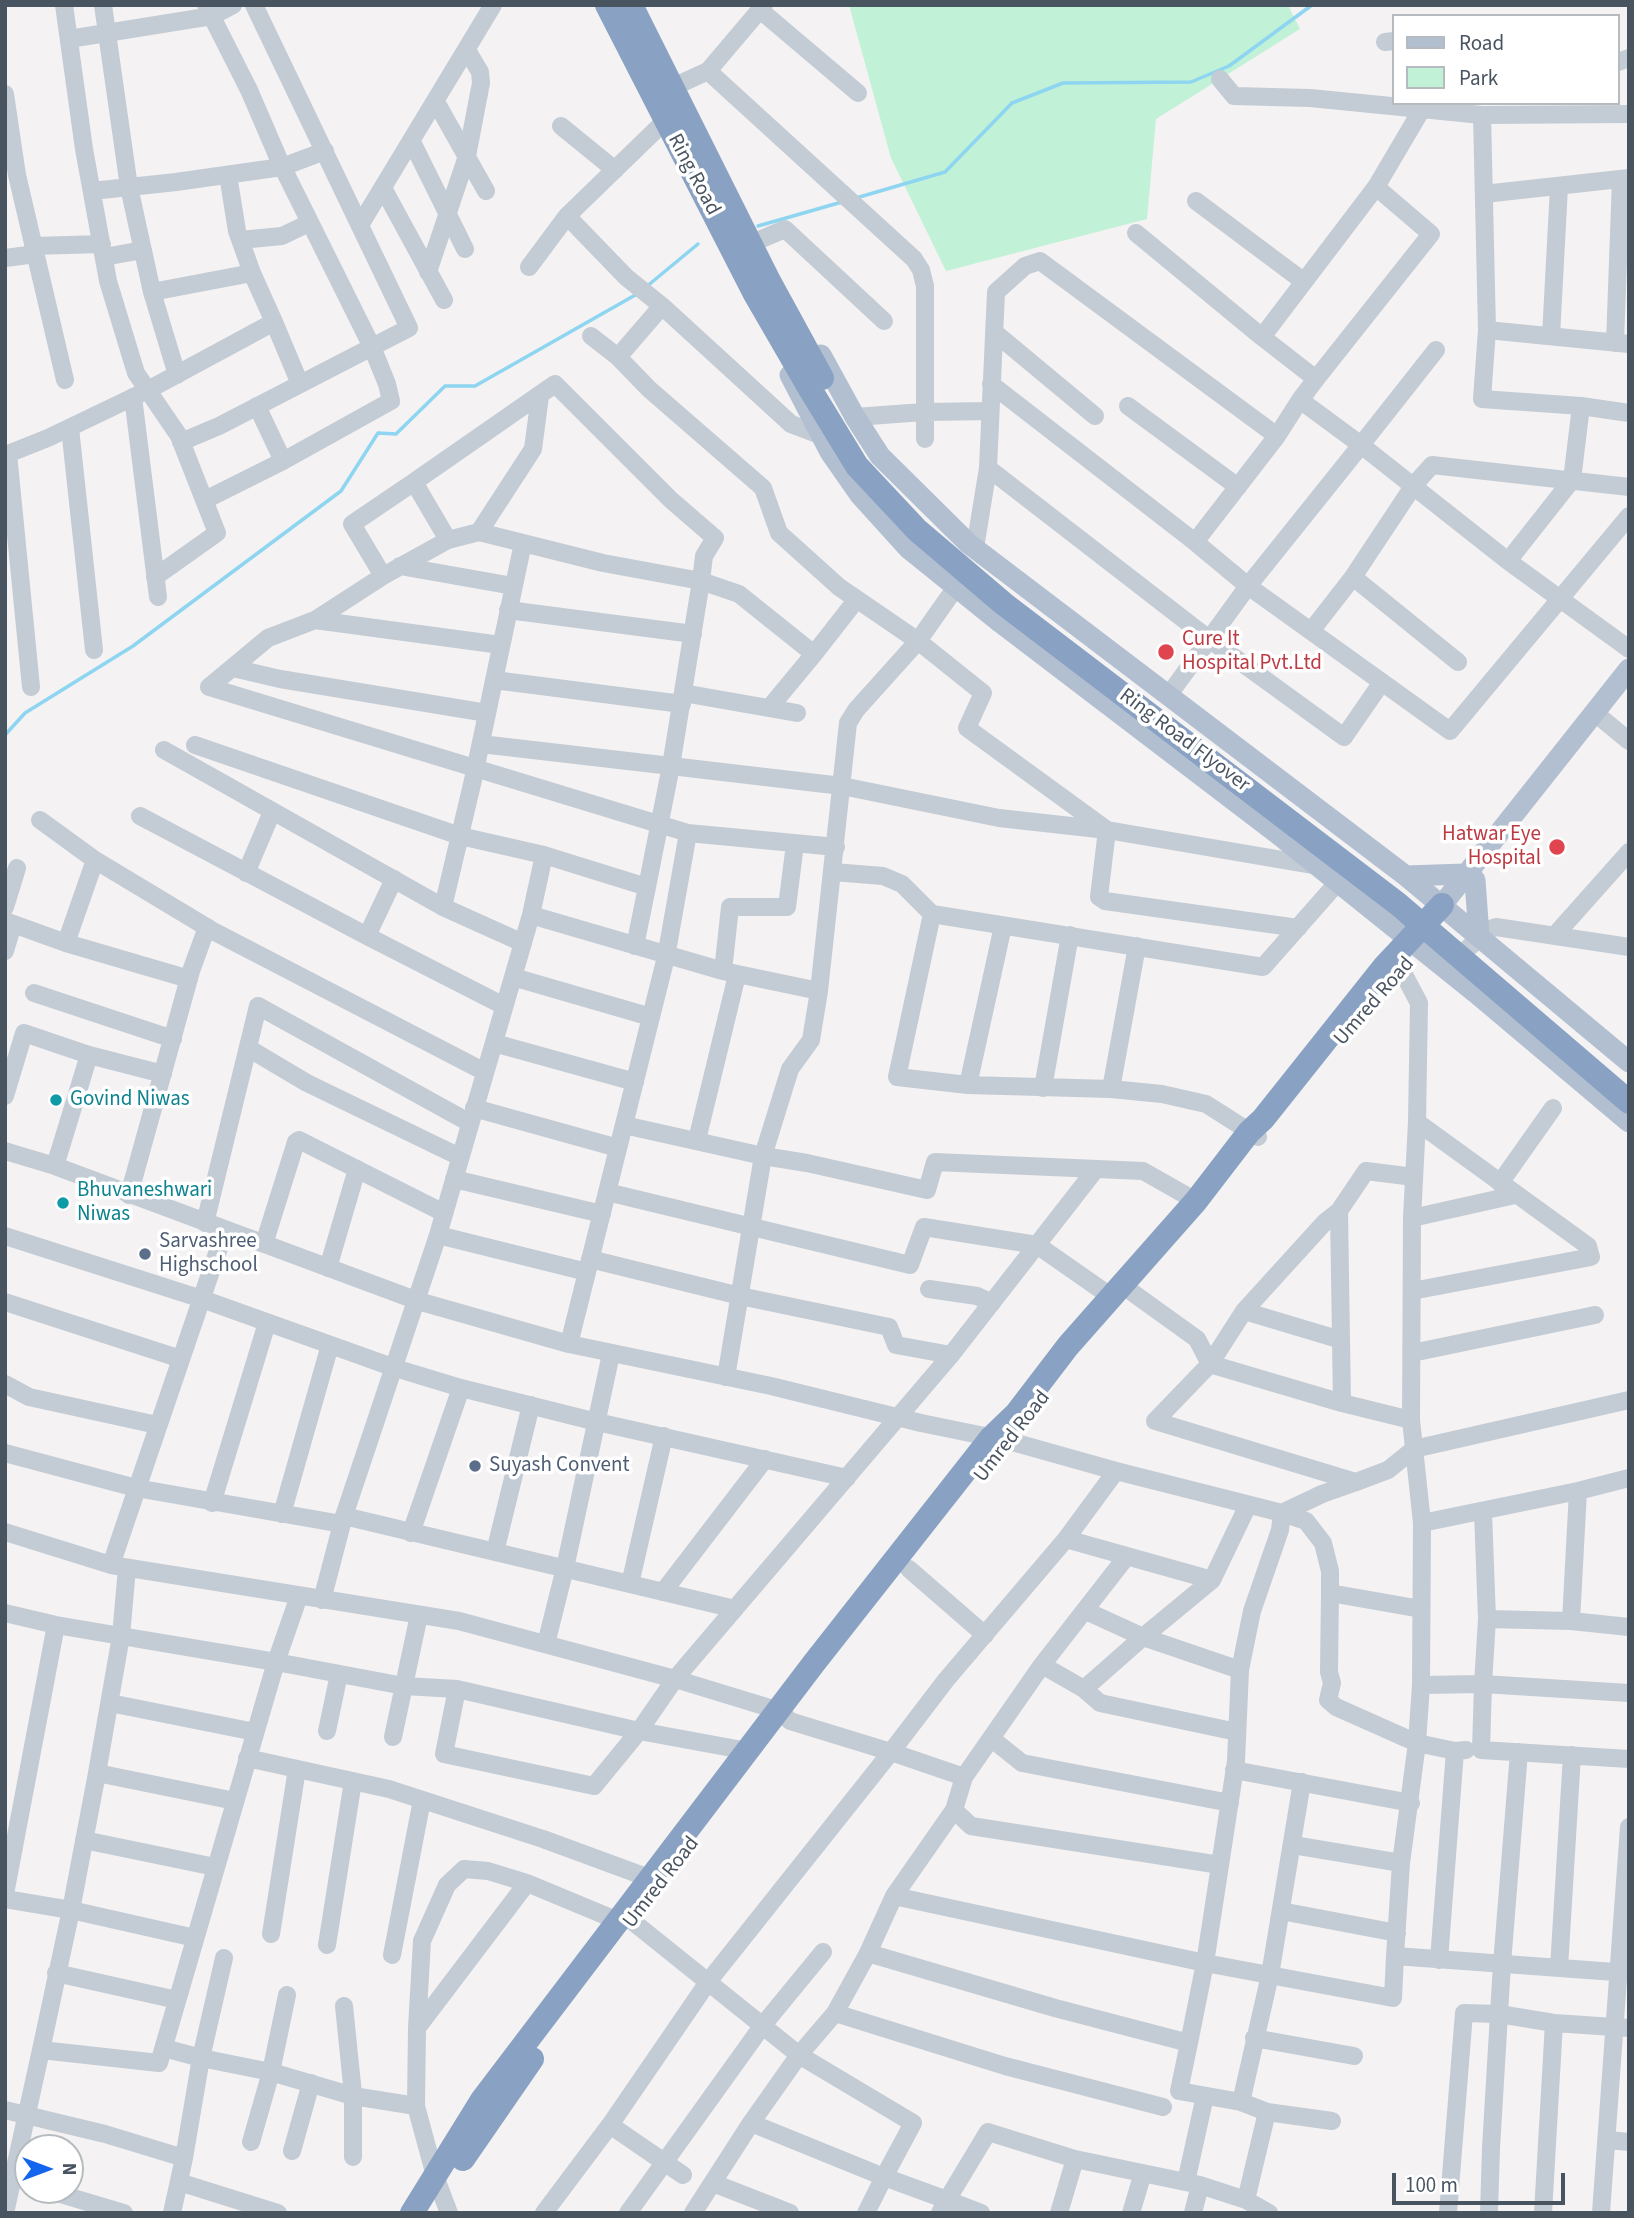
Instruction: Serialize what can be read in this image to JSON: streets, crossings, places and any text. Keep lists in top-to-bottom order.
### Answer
{
  "streets": {
    "highway": ["Ring Road", "Ring Road Flyover", "Umred Road"]
  },
  "crossings": [
    ["Ring Road", "Ring Road Flyover"]
  ],
  "places": [
    "Cure It Hospital Pvt.Ltd",
    "Hatwar Eye Hospital",
    "Govind Niwas",
    "Bhuvaneshwari Niwas",
    "Sarvashree Highschool",
    "Suyash Convent"
  ],
  "legend": ["Road", "Park"],
  "scale_bar": "100 m",
  "north": "right"
}
